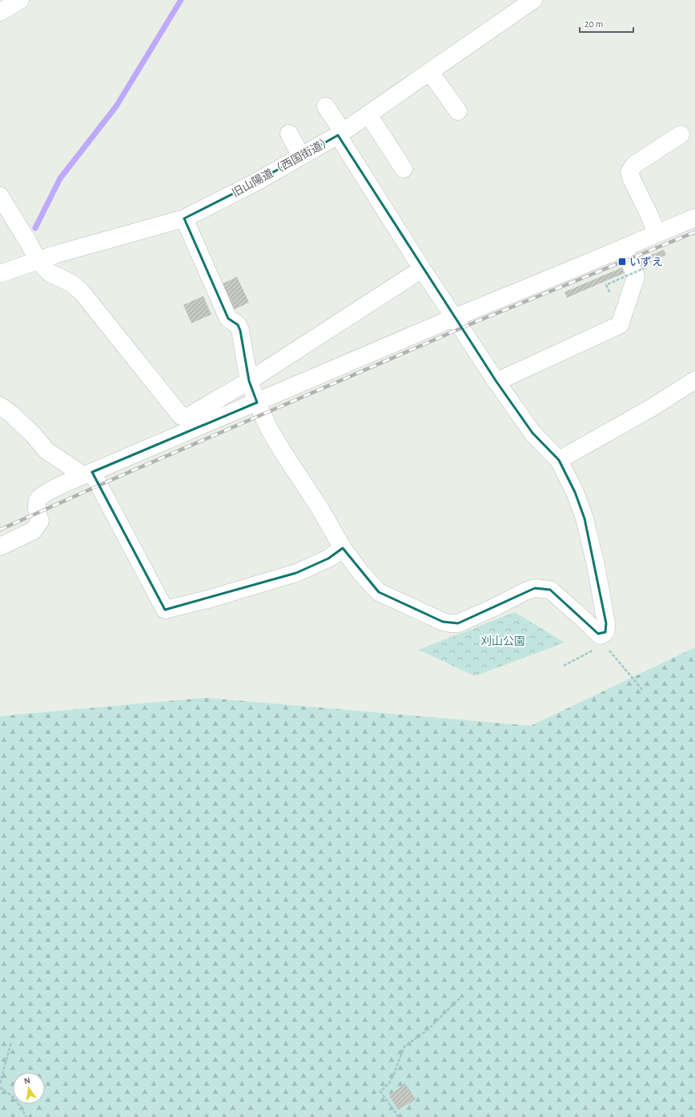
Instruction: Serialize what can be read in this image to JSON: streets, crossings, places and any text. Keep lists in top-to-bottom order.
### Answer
{
  "streets": {
    "street": ["旧山陽道（西国街道）"]
  },
  "parks": ["刈山公園"],
  "places": {
    "transit": ["いずえ"]
  },
  "scale_bar": "20 m",
  "north": "top"
}
